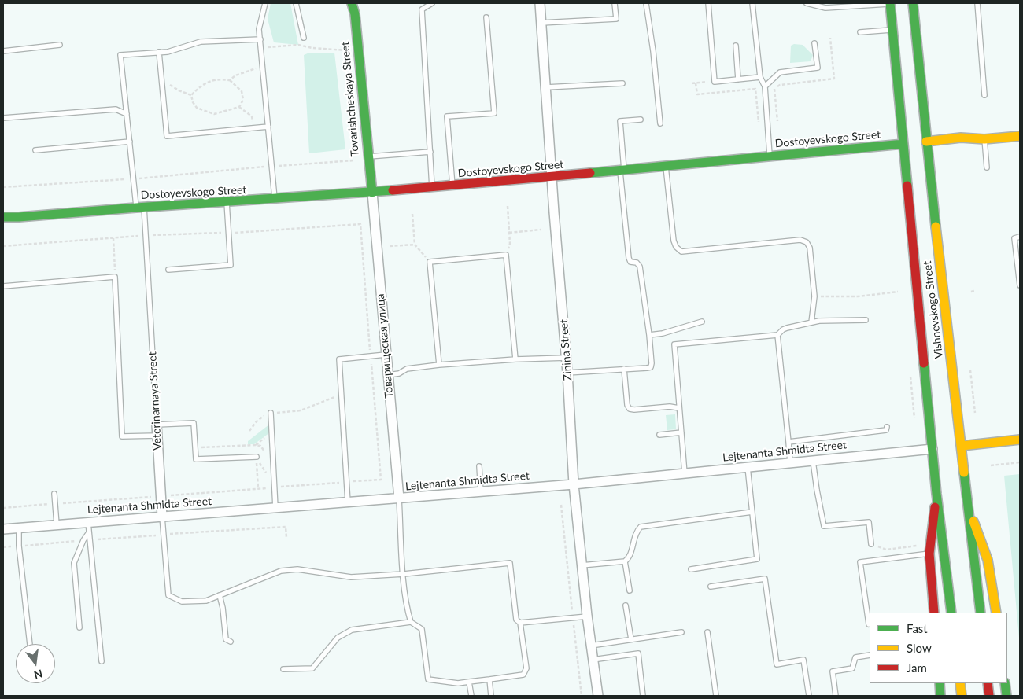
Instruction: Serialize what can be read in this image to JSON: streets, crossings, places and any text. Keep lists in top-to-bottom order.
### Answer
{
  "streets": {
    "main road": ["Tovarishcheskaya Street", "Dostoyevskogo Street", "Vishnevskogo Street"],
    "street": [
      "Товарищеская улица",
      "Zinina Street",
      "Veterinarnaya Street",
      "Lejtenanta Shmidta Street"
    ]
  },
  "crossings": [
    ["Tovarishcheskaya Street", "Dostoyevskogo Street"],
    ["Tovarishcheskaya Street", "Товарищеская улица"],
    ["Dostoyevskogo Street", "Vishnevskogo Street"],
    ["Dostoyevskogo Street", "Товарищеская улица"],
    ["Dostoyevskogo Street", "Zinina Street"],
    ["Dostoyevskogo Street", "Veterinarnaya Street"],
    ["Vishnevskogo Street", "Lejtenanta Shmidta Street"],
    ["Товарищеская улица", "Lejtenanta Shmidta Street"],
    ["Zinina Street", "Lejtenanta Shmidta Street"],
    ["Veterinarnaya Street", "Lejtenanta Shmidta Street"]
  ],
  "legend": ["Fast", "Slow", "Jam"],
  "north": "bottom"
}
